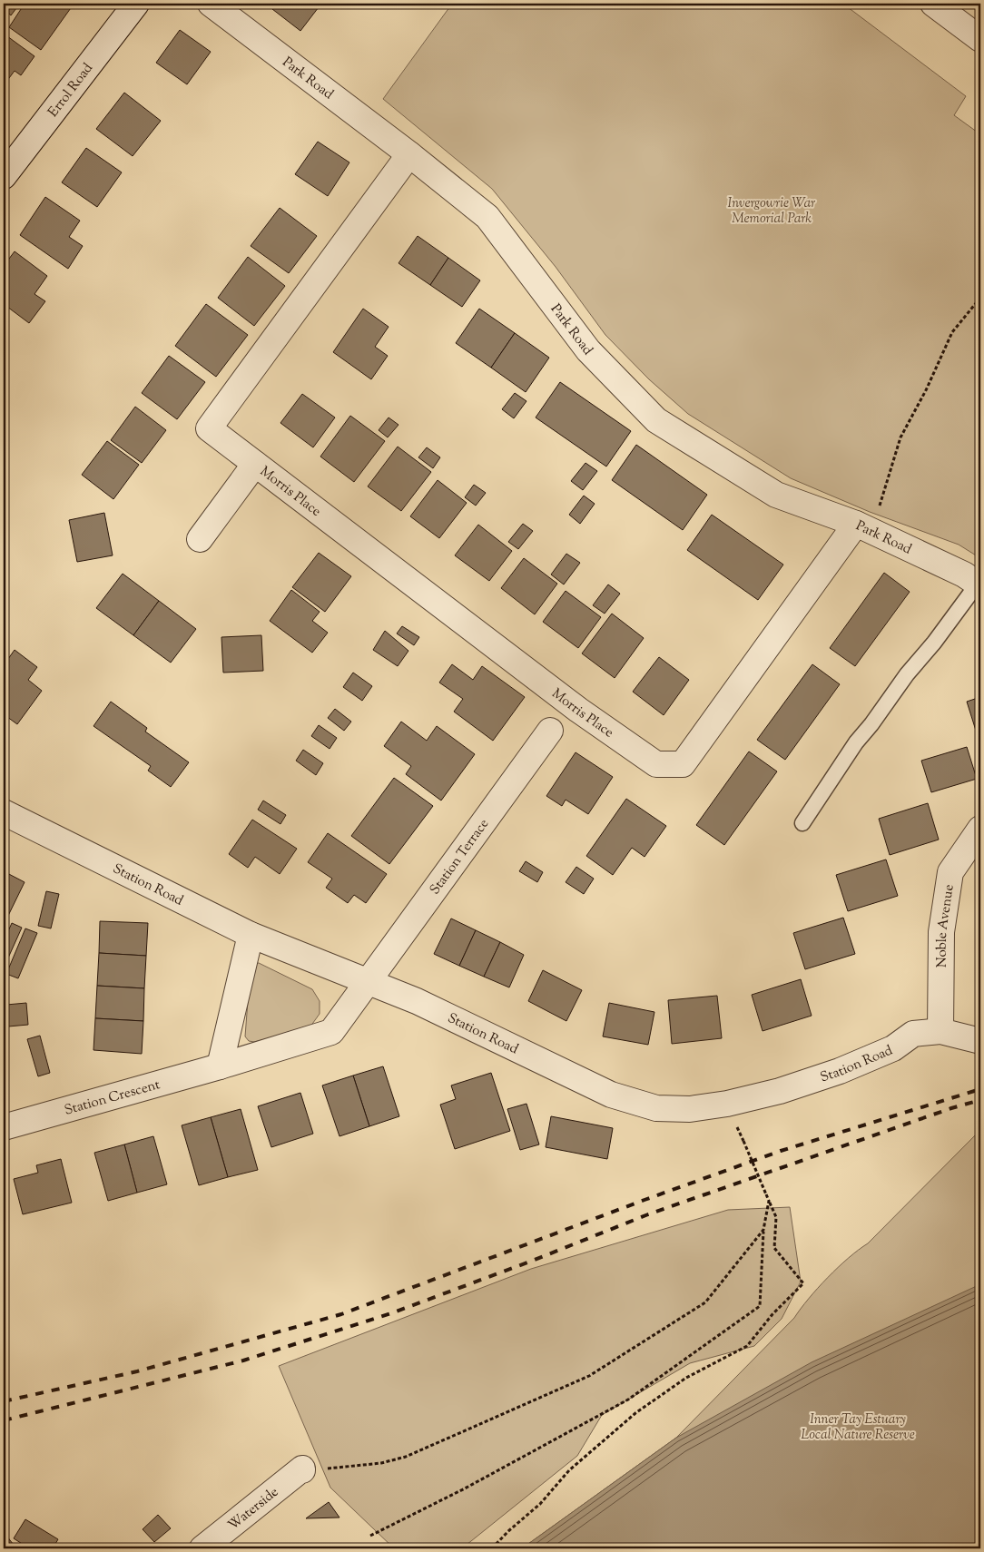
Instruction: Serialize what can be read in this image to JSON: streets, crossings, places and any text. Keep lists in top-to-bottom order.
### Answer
{
  "streets": {
    "street": [
      "Park Road",
      "Errol Road",
      "Morris Place",
      "Station Terrace",
      "Station Road",
      "Noble Avenue",
      "Station Crescent",
      "Waterside"
    ]
  },
  "crossings": [
    ["Park Road", "Morris Place"],
    ["Station Terrace", "Station Road"],
    ["Station Terrace", "Station Crescent"],
    ["Station Road", "Noble Avenue"],
    ["Station Road", "Station Crescent"]
  ],
  "parks": ["Invergowrie War Memorial Park", "Inner Tay Estuary Local Nature Reserve"]
}
